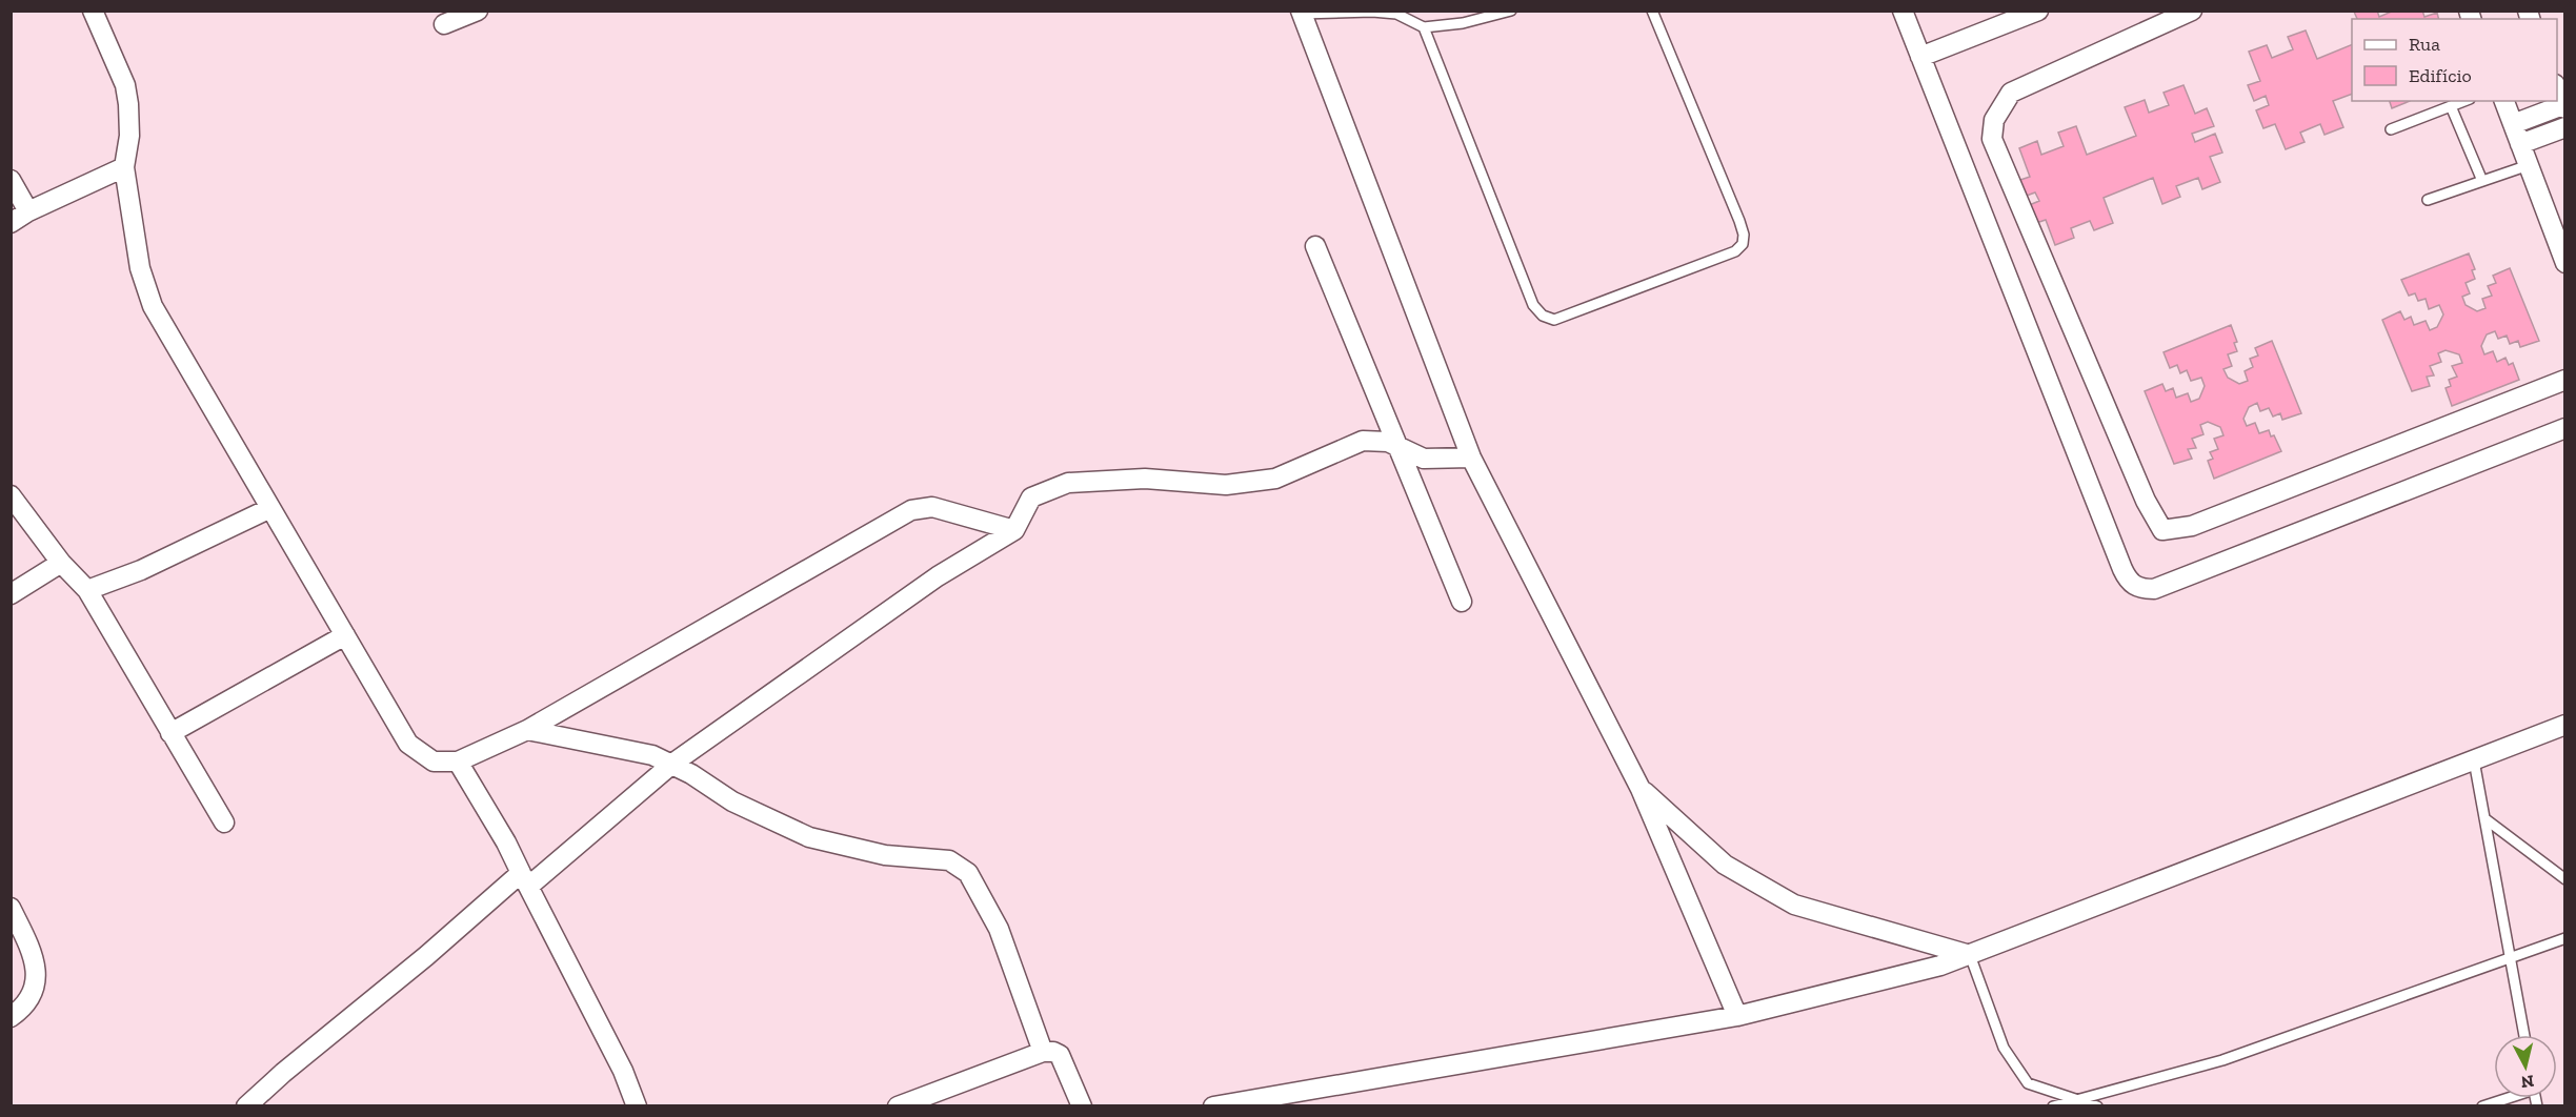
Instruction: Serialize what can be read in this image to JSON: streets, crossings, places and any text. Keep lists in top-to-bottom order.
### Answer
{
  "legend": ["Rua", "Edifício"],
  "north": "bottom"
}
